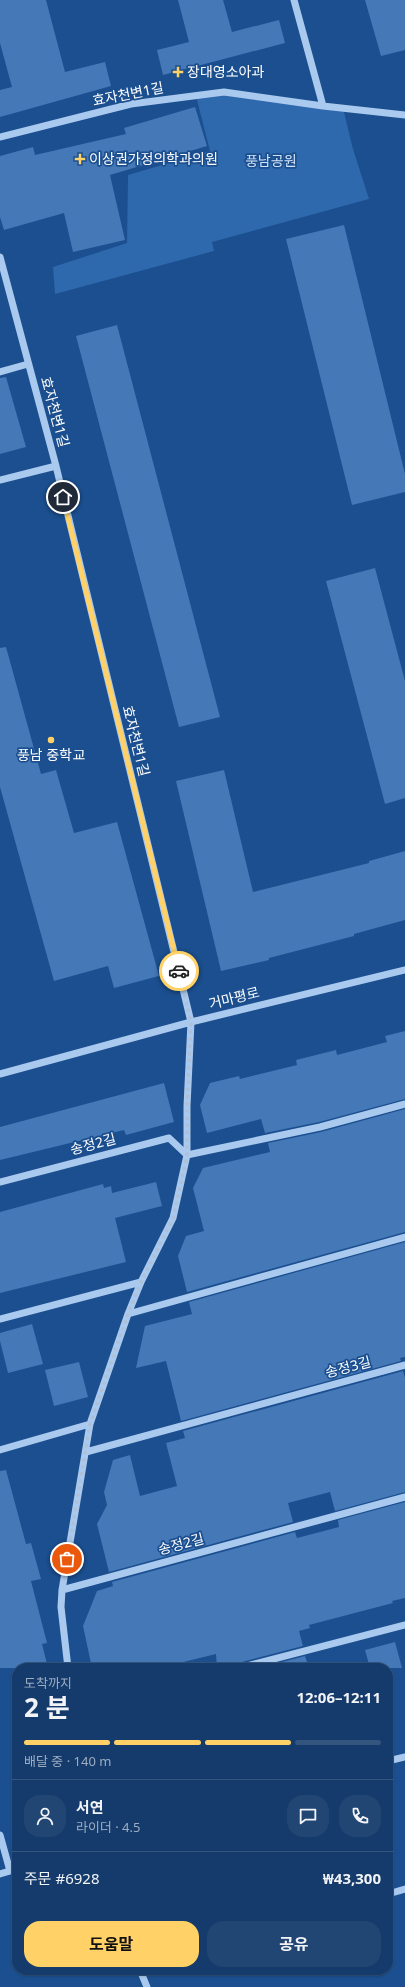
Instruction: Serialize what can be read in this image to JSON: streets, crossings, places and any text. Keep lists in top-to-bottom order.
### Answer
{
  "streets": {
    "street": [
      "효자천변1길",
      "거마평로",
      "송정2길",
      "송정3길"
    ]
  },
  "crossings": [
    ["효자천변1길", "거마평로"]
  ],
  "parks": ["풍남공원"],
  "places": {
    "health": ["장대영소아과", "이상권가정의학과의원"],
    "other": ["풍남 중학교"]
  },
  "page": {
    "heading": ["2 분", "도착까지", "12:06–12:11"],
    "panel": [
      "서연",
      "라이더 · 4.5",
      "주문 #6928",
      "₩43,300"
    ],
    "bar": "배달 중 · 140 m",
    "buttons": ["도움말", "공유"]
  }
}
